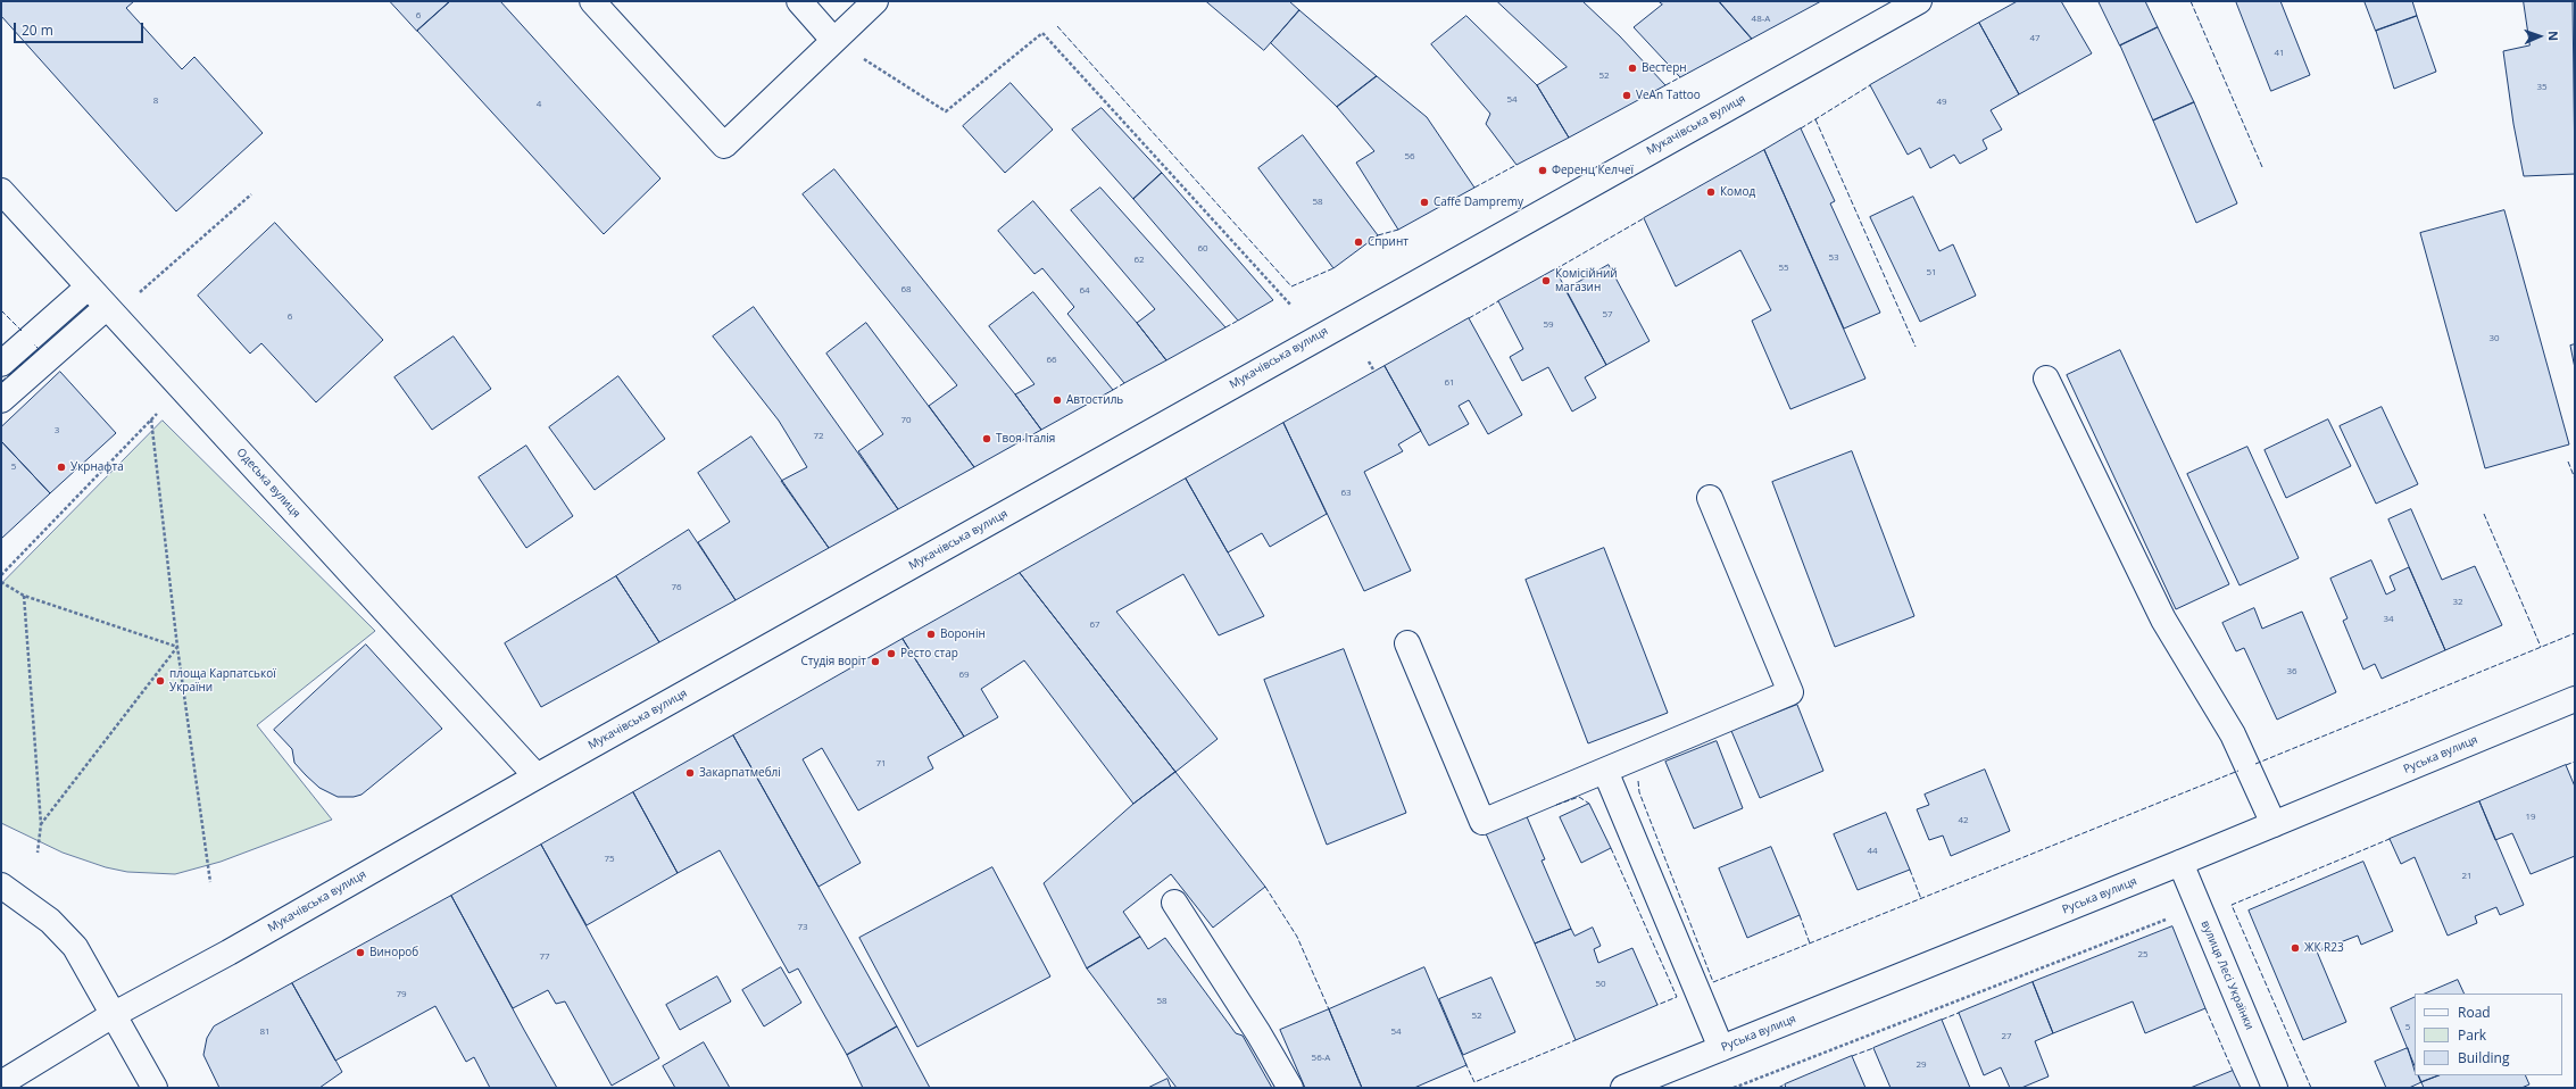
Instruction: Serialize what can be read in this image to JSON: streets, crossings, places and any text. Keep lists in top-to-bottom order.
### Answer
{
  "streets": {
    "main road": [
      "Мукачівська вулиця",
      "Одеська вулиця",
      "Руська вулиця",
      "вулиця Лесі Українки"
    ]
  },
  "crossings": [
    ["Мукачівська вулиця", "Одеська вулиця"],
    ["Руська вулиця", "вулиця Лесі Українки"]
  ],
  "places": [
    "Вестерн",
    "VeAn Tattoo",
    "Ференц Келчеї",
    "Комод",
    "Caffe Dampremy",
    "Спринт",
    "Комісійний магазин",
    "Автостиль",
    "Твоя Італія",
    "Укрнафта",
    "Воронін",
    "Ресто стар",
    "Студія воріт",
    "площа Карпатської України",
    "Закарпатмеблі",
    "ЖК R23",
    "Винороб"
  ],
  "house_numbers": [
    "6",
    "48-А",
    "47",
    "41",
    "52",
    "35",
    "54",
    "8",
    "49",
    "4",
    "56",
    "58",
    "60",
    "53",
    "62",
    "55",
    "51",
    "68",
    "64",
    "57",
    "6",
    "59",
    "30",
    "66",
    "61",
    "70",
    "3",
    "72",
    "5",
    "63",
    "76",
    "32",
    "34",
    "67",
    "36",
    "69",
    "71",
    "19",
    "42",
    "44",
    "75",
    "21",
    "73",
    "25",
    "77",
    "50",
    "79",
    "58",
    "52",
    "5",
    "81",
    "54",
    "27",
    "56-А",
    "29"
  ],
  "legend": ["Road", "Park", "Building"],
  "scale_bar": "20 m",
  "north": "right"
}
